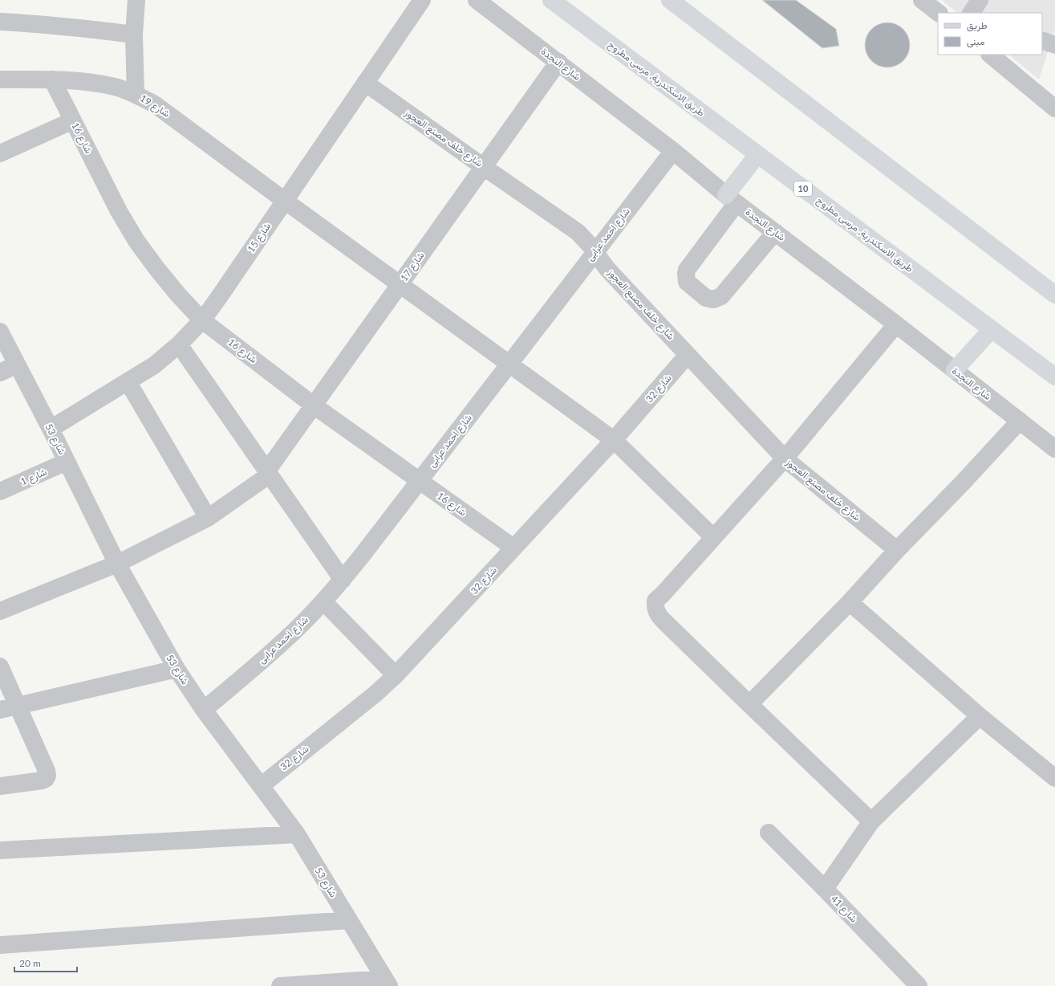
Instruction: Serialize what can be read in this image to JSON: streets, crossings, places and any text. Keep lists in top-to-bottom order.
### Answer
{
  "streets": {
    "main road": ["طريق الاسكندرية, مرسى مطروح", "10"],
    "street": [
      "شارع النجدة",
      "شارع 19",
      "شارع 16",
      "شارع خلف مصنع العجوز",
      "شارع احمد عرابى",
      "شارع 15",
      "شارع 17",
      "شارع 32",
      "شارع 53",
      "شارع 1",
      "شارع 41"
    ]
  },
  "crossings": [
    ["شارع النجدة", "شارع احمد عرابى"],
    ["شارع النجدة", "شارع 17"],
    ["شارع 19", "شارع 16"],
    ["شارع 19", "شارع احمد عرابى"],
    ["شارع 19", "شارع 15"],
    ["شارع 19", "شارع 17"],
    ["شارع 19", "شارع 32"],
    ["شارع 16", "شارع احمد عرابى"],
    ["شارع 16", "شارع 15"],
    ["شارع 16", "شارع 17"],
    ["شارع 16", "شارع 32"],
    ["شارع خلف مصنع العجوز", "شارع احمد عرابى"],
    ["شارع خلف مصنع العجوز", "شارع 15"],
    ["شارع خلف مصنع العجوز", "شارع 17"],
    ["شارع خلف مصنع العجوز", "شارع 32"],
    ["شارع احمد عرابى", "شارع 53"],
    ["شارع 15", "شارع 53"],
    ["شارع 17", "شارع 53"],
    ["شارع 32", "شارع 53"],
    ["شارع 53", "شارع 1"]
  ],
  "legend": ["طريق", "مبنى"],
  "scale_bar": "20 m"
}
